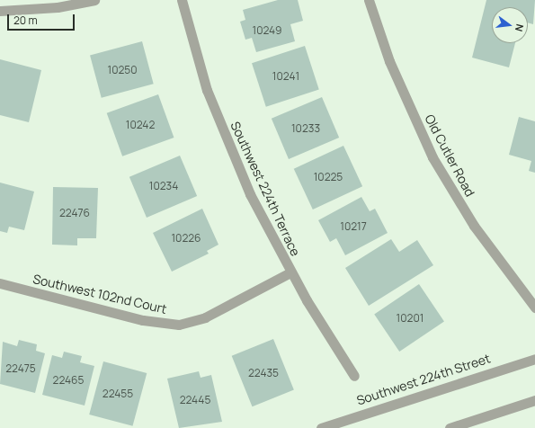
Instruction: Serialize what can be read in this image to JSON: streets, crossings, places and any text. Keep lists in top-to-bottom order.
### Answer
{
  "streets": {
    "street": [
      "Old Cutler Road",
      "Southwest 224th Terrace",
      "Southwest 102nd Court",
      "Southwest 224th Street"
    ]
  },
  "crossings": [
    ["Southwest 224th Terrace", "Southwest 102nd Court"]
  ],
  "house_numbers": [
    "10249",
    "10250",
    "10241",
    "10242",
    "10233",
    "10225",
    "10234",
    "22476",
    "10217",
    "10226",
    "10201",
    "22475",
    "22435",
    "22465",
    "22455",
    "22445"
  ],
  "scale_bar": "20 m",
  "north": "right"
}
